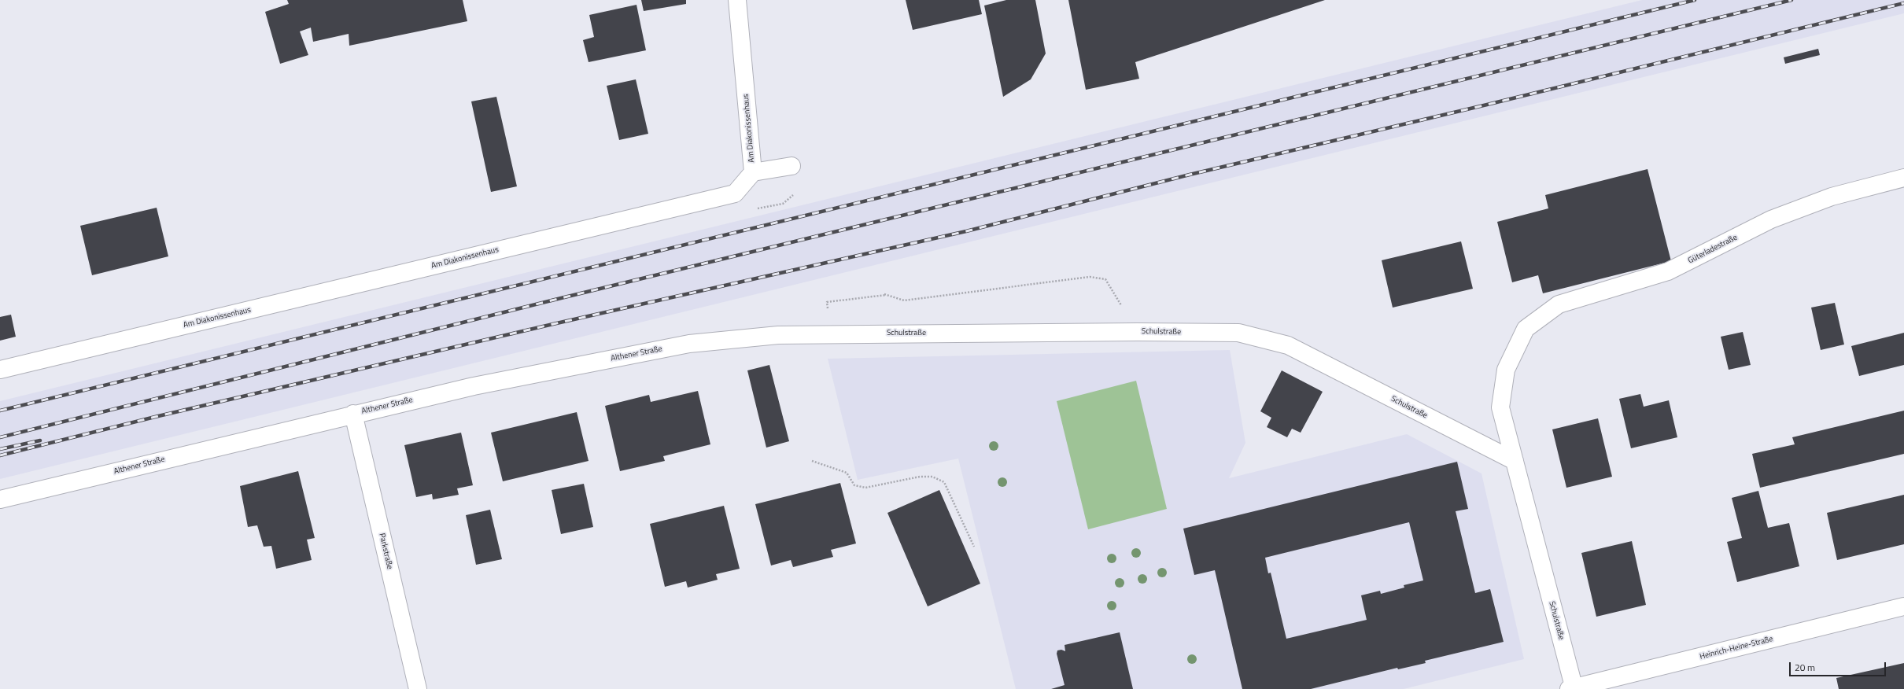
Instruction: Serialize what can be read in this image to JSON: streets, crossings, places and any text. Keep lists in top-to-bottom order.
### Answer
{
  "streets": {
    "street": [
      "Am Diakonissenhaus",
      "Güterladestraße",
      "Schulstraße",
      "Althener Straße",
      "Parkstraße",
      "Heinrich-Heine-Straße"
    ]
  },
  "crossings": [
    ["Güterladestraße", "Schulstraße"],
    ["Schulstraße", "Althener Straße"],
    ["Schulstraße", "Heinrich-Heine-Straße"],
    ["Althener Straße", "Parkstraße"]
  ],
  "scale_bar": "20 m"
}
